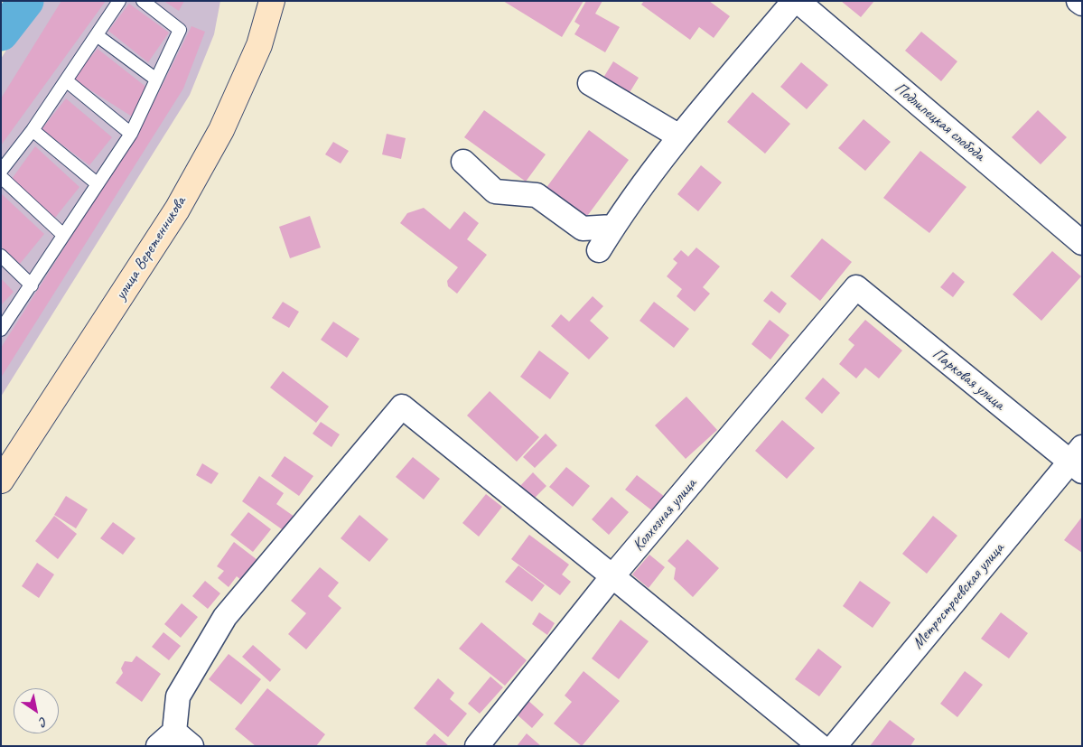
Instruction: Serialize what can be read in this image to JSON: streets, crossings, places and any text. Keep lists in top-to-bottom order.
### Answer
{
  "streets": {
    "main road": ["улица Веретенникова"],
    "street": [
      "Подлипецкая слобода",
      "Парковая улица",
      "Колхозная улица",
      "Метростроевская улица"
    ]
  },
  "crossings": [
    ["Парковая улица", "Колхозная улица"],
    ["Парковая улица", "Метростроевская улица"]
  ],
  "north": "bottom right"
}
